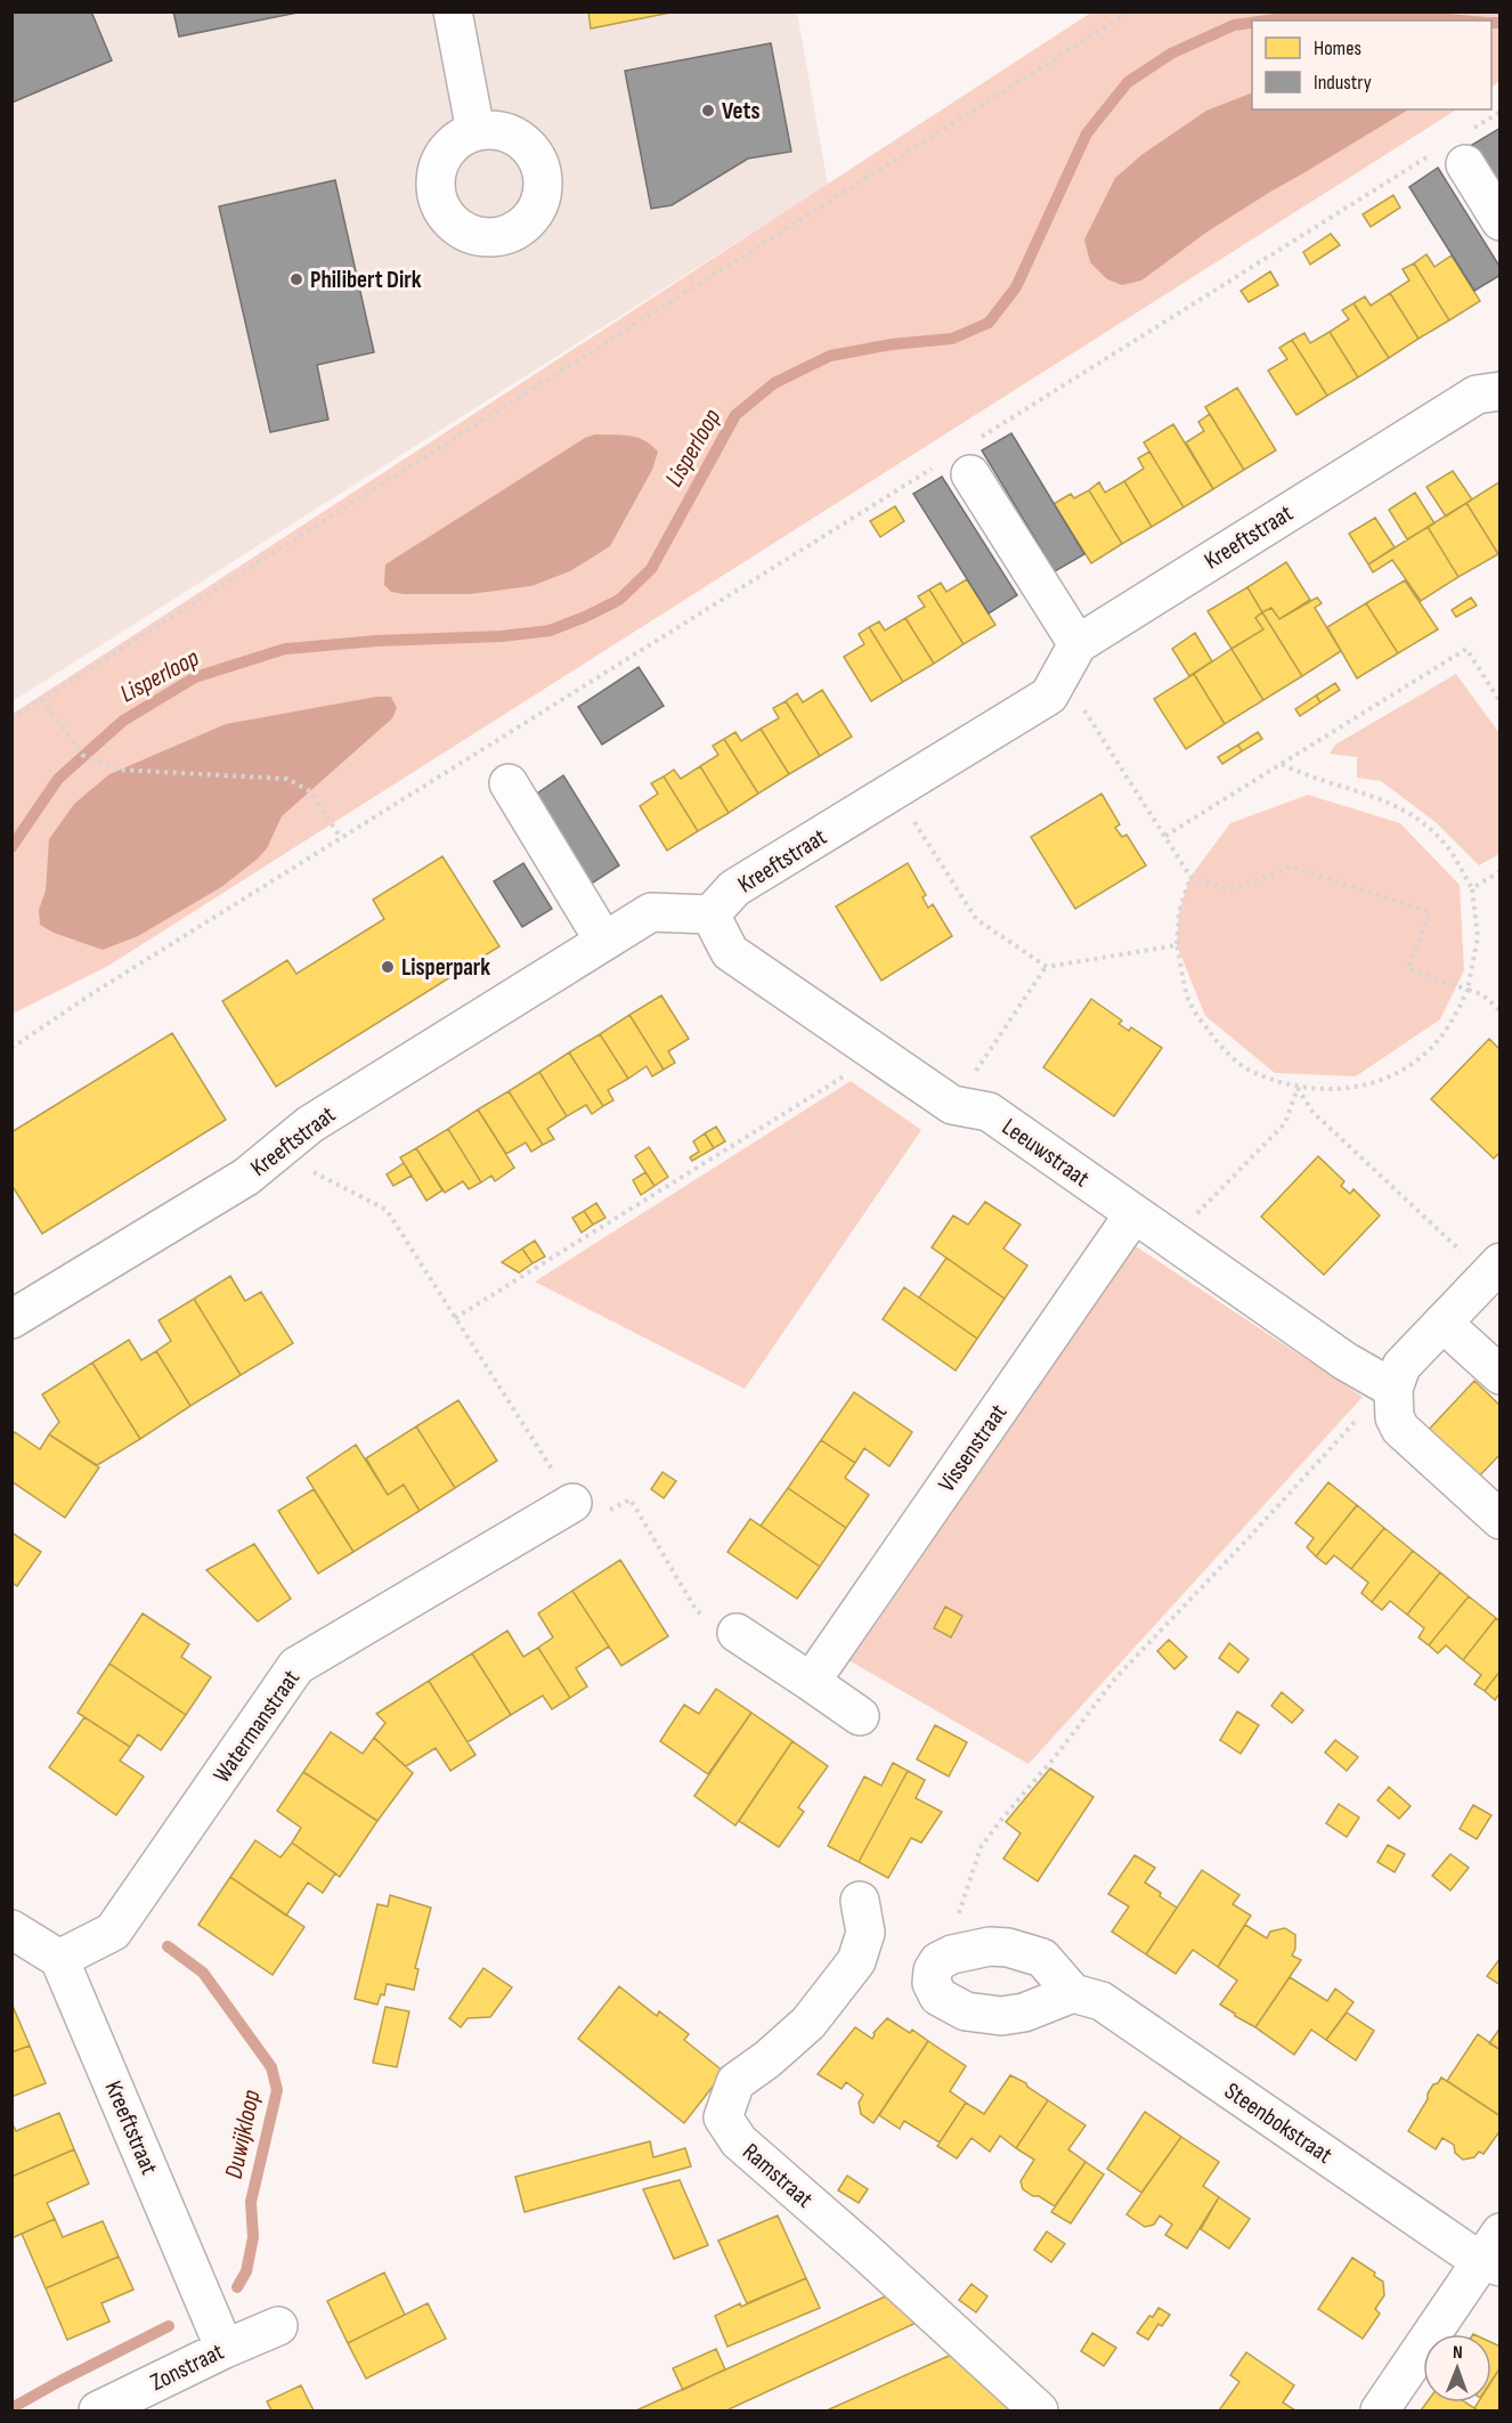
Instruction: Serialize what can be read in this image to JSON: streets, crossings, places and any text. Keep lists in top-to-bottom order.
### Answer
{
  "streets": {
    "street": [
      "Kreeftstraat",
      "Leeuwstraat",
      "Vissenstraat",
      "Watermanstraat",
      "Steenbokstraat",
      "Ramstraat",
      "Zonstraat"
    ]
  },
  "crossings": [
    ["Kreeftstraat", "Leeuwstraat"],
    ["Kreeftstraat", "Watermanstraat"],
    ["Kreeftstraat", "Zonstraat"],
    ["Leeuwstraat", "Vissenstraat"]
  ],
  "water": ["Lisperloop", "Duwijkloop"],
  "places": ["Vets", "Philibert Dirk", "Lisperpark"],
  "legend": ["Homes", "Industry"],
  "north": "top"
}
